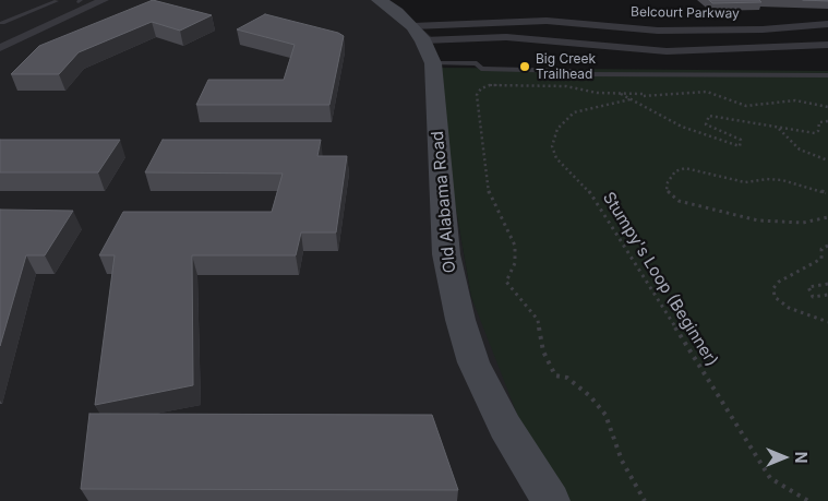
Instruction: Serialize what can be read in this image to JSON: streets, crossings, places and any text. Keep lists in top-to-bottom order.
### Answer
{
  "streets": {
    "main road": ["Old Alabama Road"],
    "street": ["Belcourt Parkway"],
    "path": ["Stumpy's Loop (Beginner)"]
  },
  "places": ["Big Creek Trailhead"],
  "north": "right"
}
